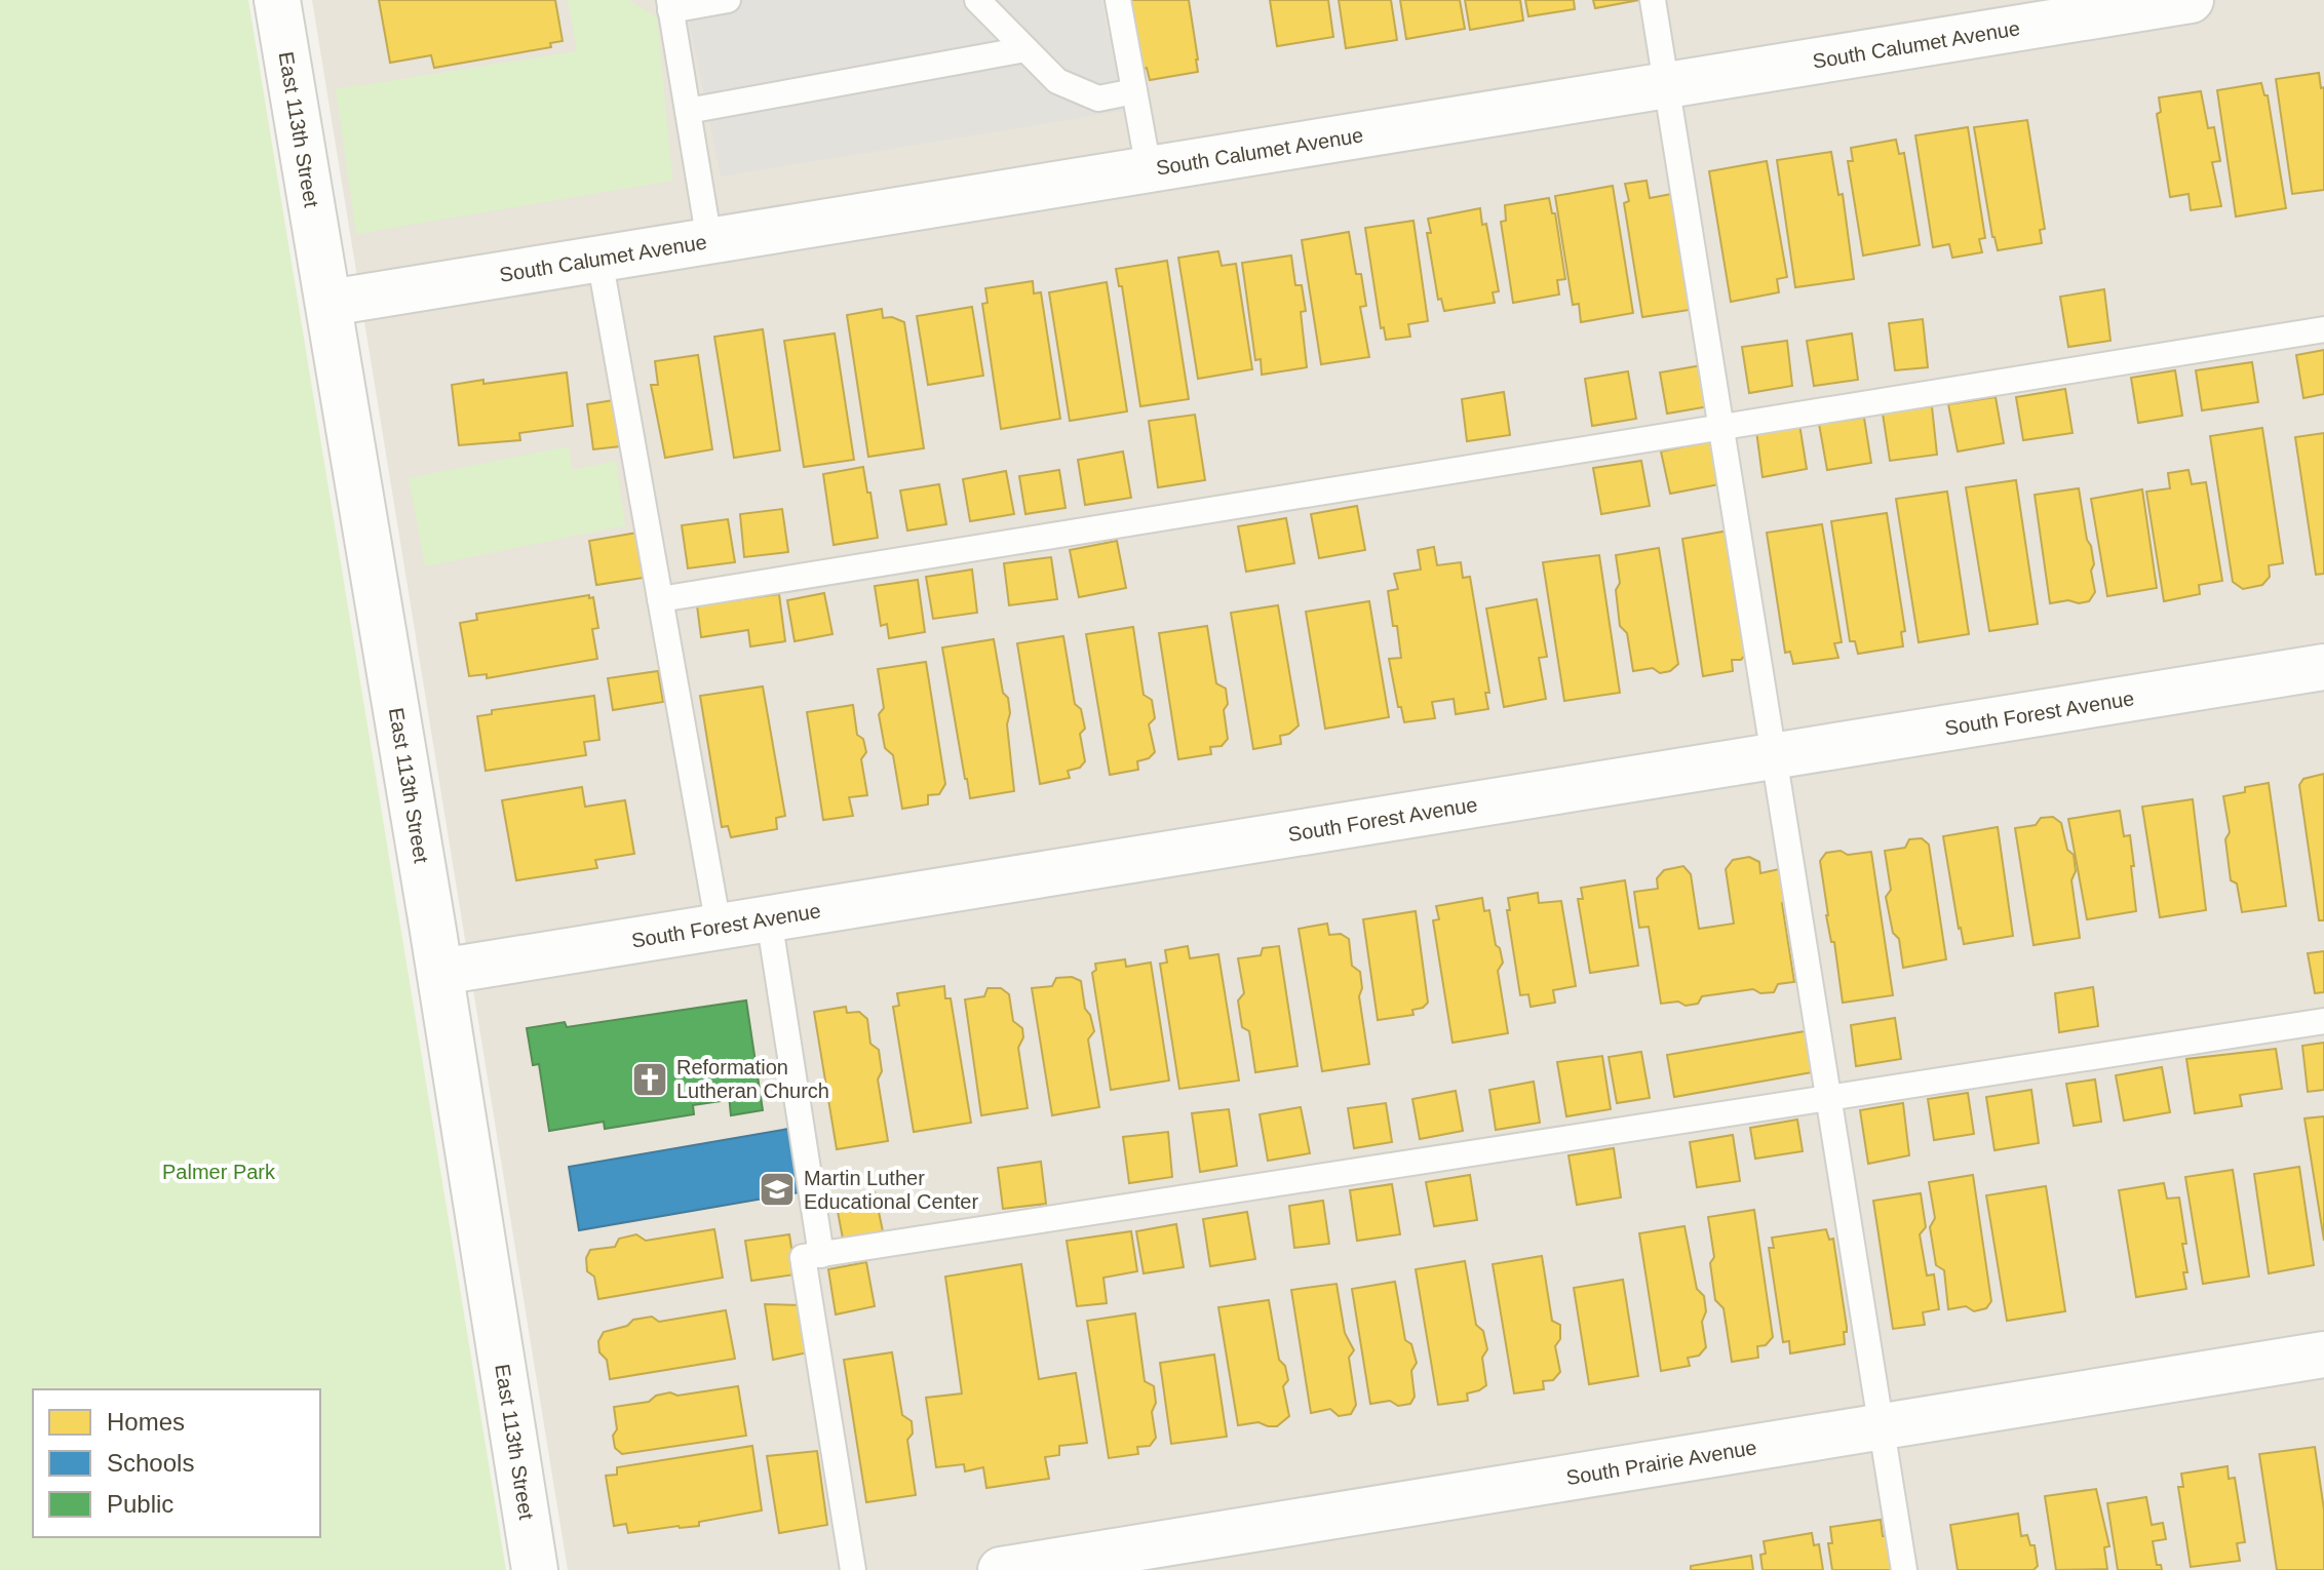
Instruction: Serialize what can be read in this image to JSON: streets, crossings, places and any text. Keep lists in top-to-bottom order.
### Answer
{
  "streets": {
    "street": [
      "South Calumet Avenue",
      "East 113th Street",
      "South Forest Avenue",
      "South Prairie Avenue"
    ]
  },
  "crossings": [
    ["South Calumet Avenue", "East 113th Street"],
    ["East 113th Street", "South Forest Avenue"]
  ],
  "parks": ["Palmer Park"],
  "places": {
    "church": ["Reformation Lutheran Church"],
    "school or university": ["Martin Luther Educational Center"]
  },
  "legend": ["Homes", "Schools", "Public"]
}
